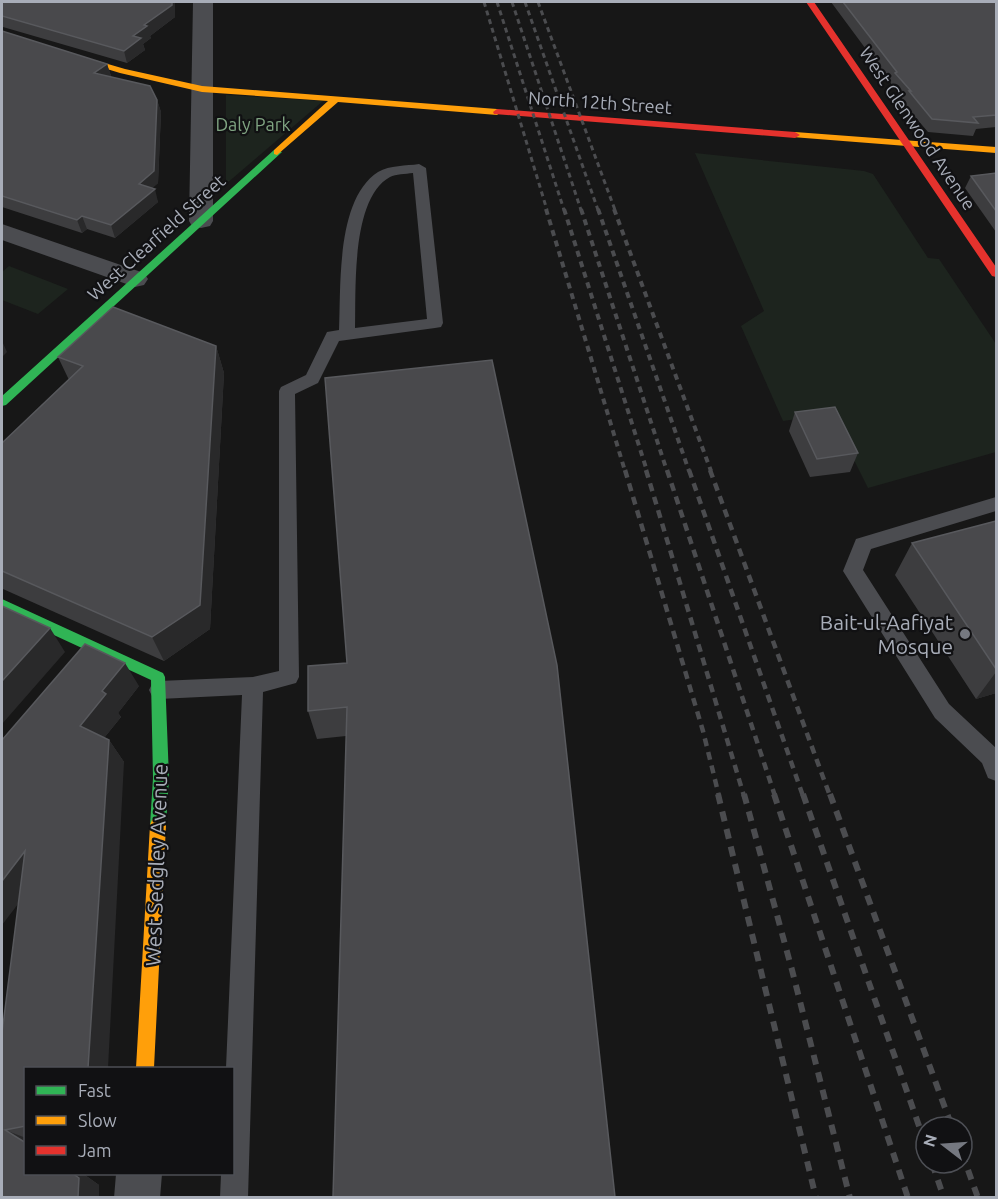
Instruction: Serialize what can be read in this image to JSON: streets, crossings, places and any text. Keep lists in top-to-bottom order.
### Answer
{
  "streets": {
    "street": [
      "North 12th Street",
      "West Glenwood Avenue",
      "West Clearfield Street",
      "West Sedgley Avenue"
    ]
  },
  "crossings": [
    ["North 12th Street", "West Glenwood Avenue"],
    ["North 12th Street", "West Clearfield Street"]
  ],
  "parks": ["Daly Park"],
  "places": ["Bait-ul-Aafiyat Mosque"],
  "legend": ["Fast", "Slow", "Jam"],
  "north": "left"
}
